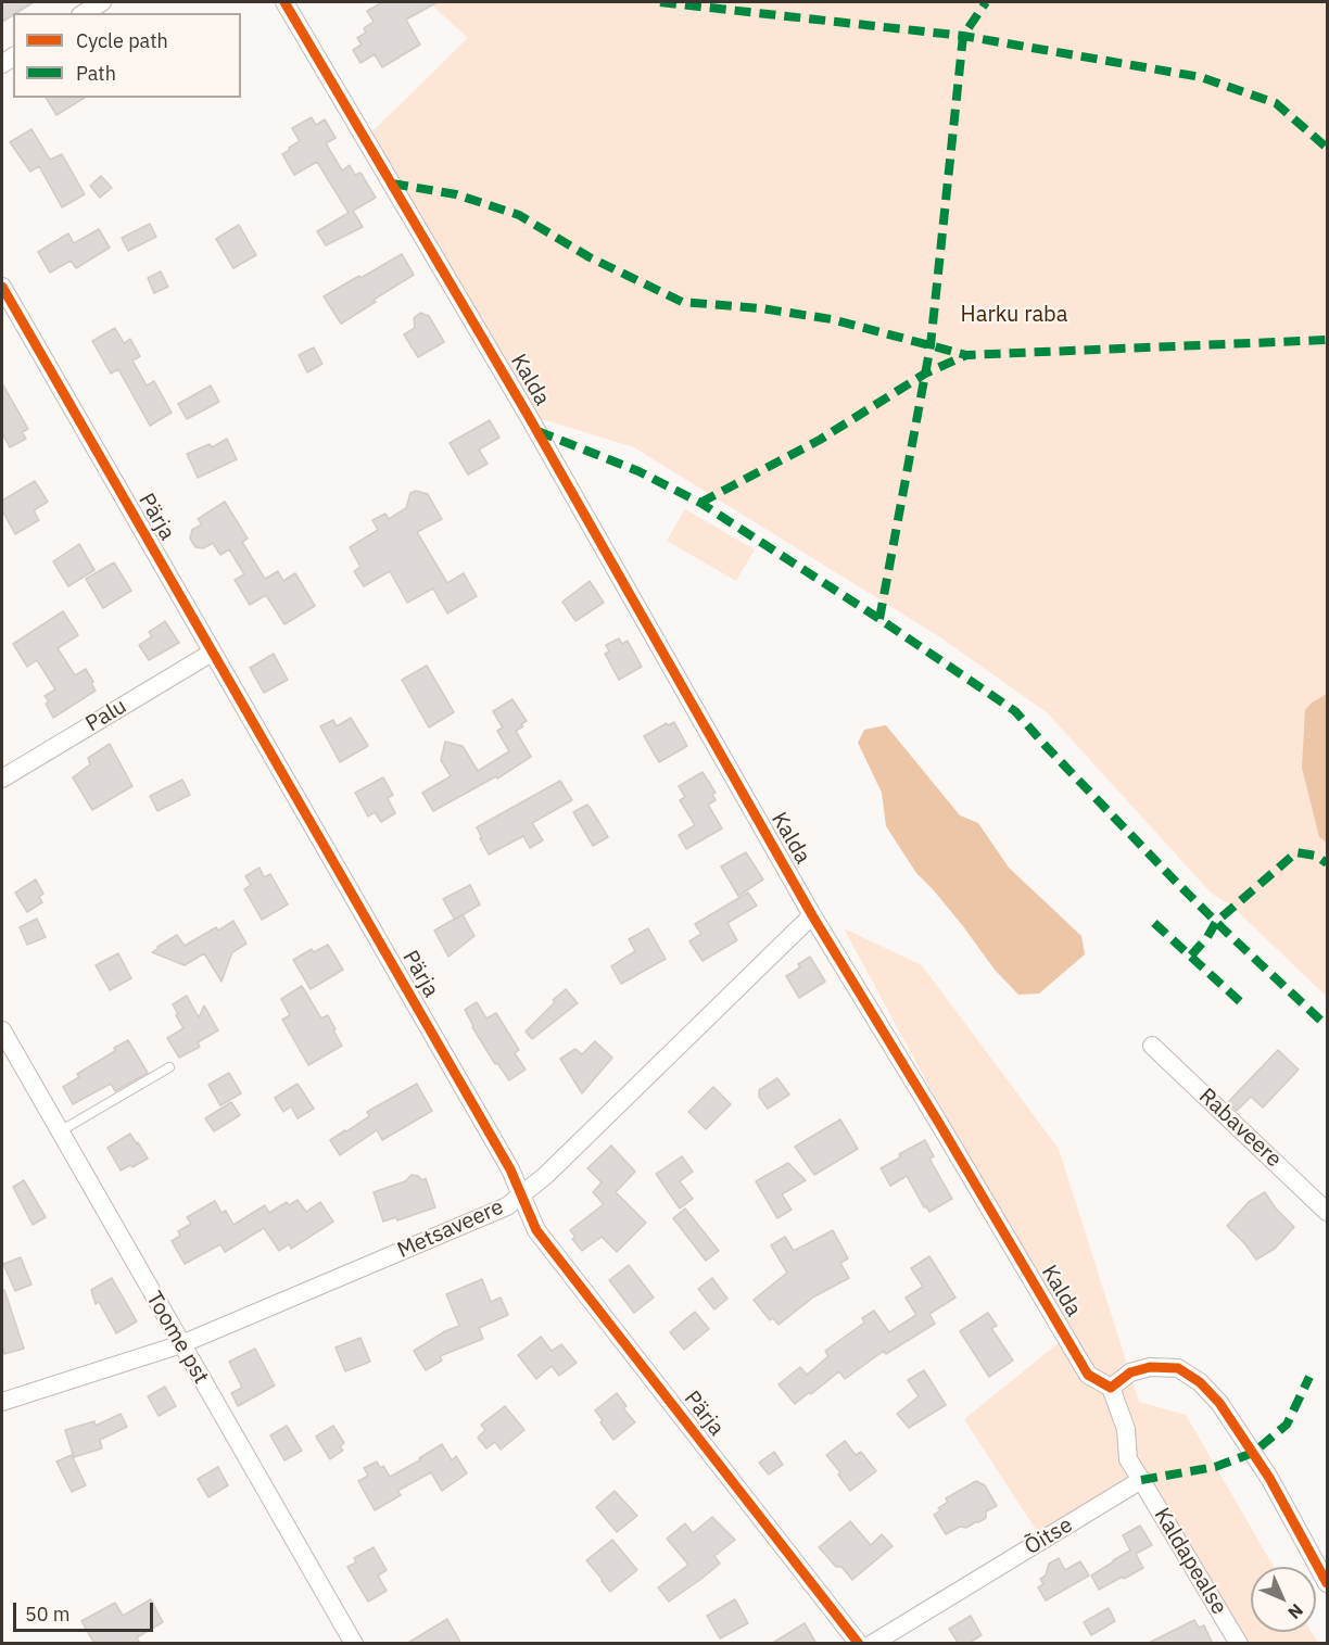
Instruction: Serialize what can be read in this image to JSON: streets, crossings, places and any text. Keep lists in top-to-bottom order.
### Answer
{
  "streets": {
    "street": [
      "Kalda",
      "Pärja",
      "Palu",
      "Rabaveere",
      "Metsaveere",
      "Toome pst",
      "Õitse",
      "Kaldapealse"
    ]
  },
  "crossings": [
    ["Kalda", "Metsaveere"],
    ["Pärja", "Palu"],
    ["Pärja", "Metsaveere"],
    ["Metsaveere", "Toome pst"],
    ["Õitse", "Kaldapealse"]
  ],
  "parks": ["Harku raba"],
  "legend": ["Cycle path", "Path"],
  "scale_bar": "50 m",
  "north": "bottom right"
}
